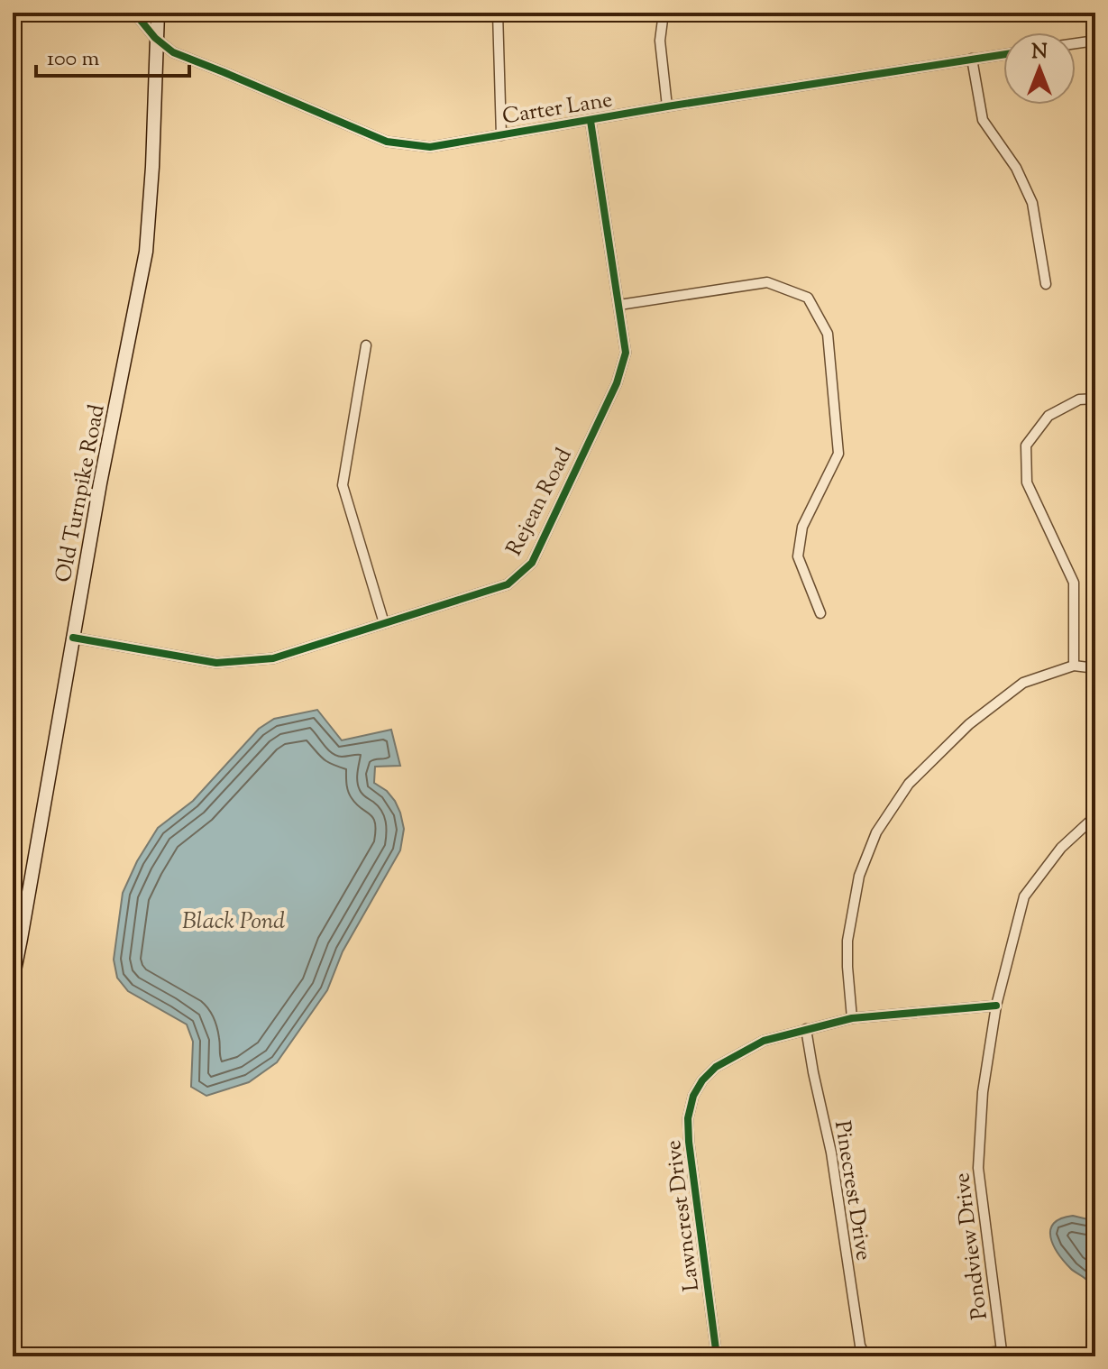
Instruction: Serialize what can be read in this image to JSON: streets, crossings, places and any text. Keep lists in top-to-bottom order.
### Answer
{
  "streets": {
    "main road": ["Old Turnpike Road"],
    "street": [
      "Carter Lane",
      "Rejean Road",
      "Pinecrest Drive",
      "Lawncrest Drive",
      "Pondview Drive"
    ]
  },
  "crossings": [
    ["Carter Lane", "Old Turnpike Road"],
    ["Carter Lane", "Rejean Road"],
    ["Old Turnpike Road", "Rejean Road"],
    ["Pinecrest Drive", "Lawncrest Drive"],
    ["Lawncrest Drive", "Pondview Drive"]
  ],
  "water": ["Black Pond"],
  "scale_bar": "100 m",
  "north": "top"
}
